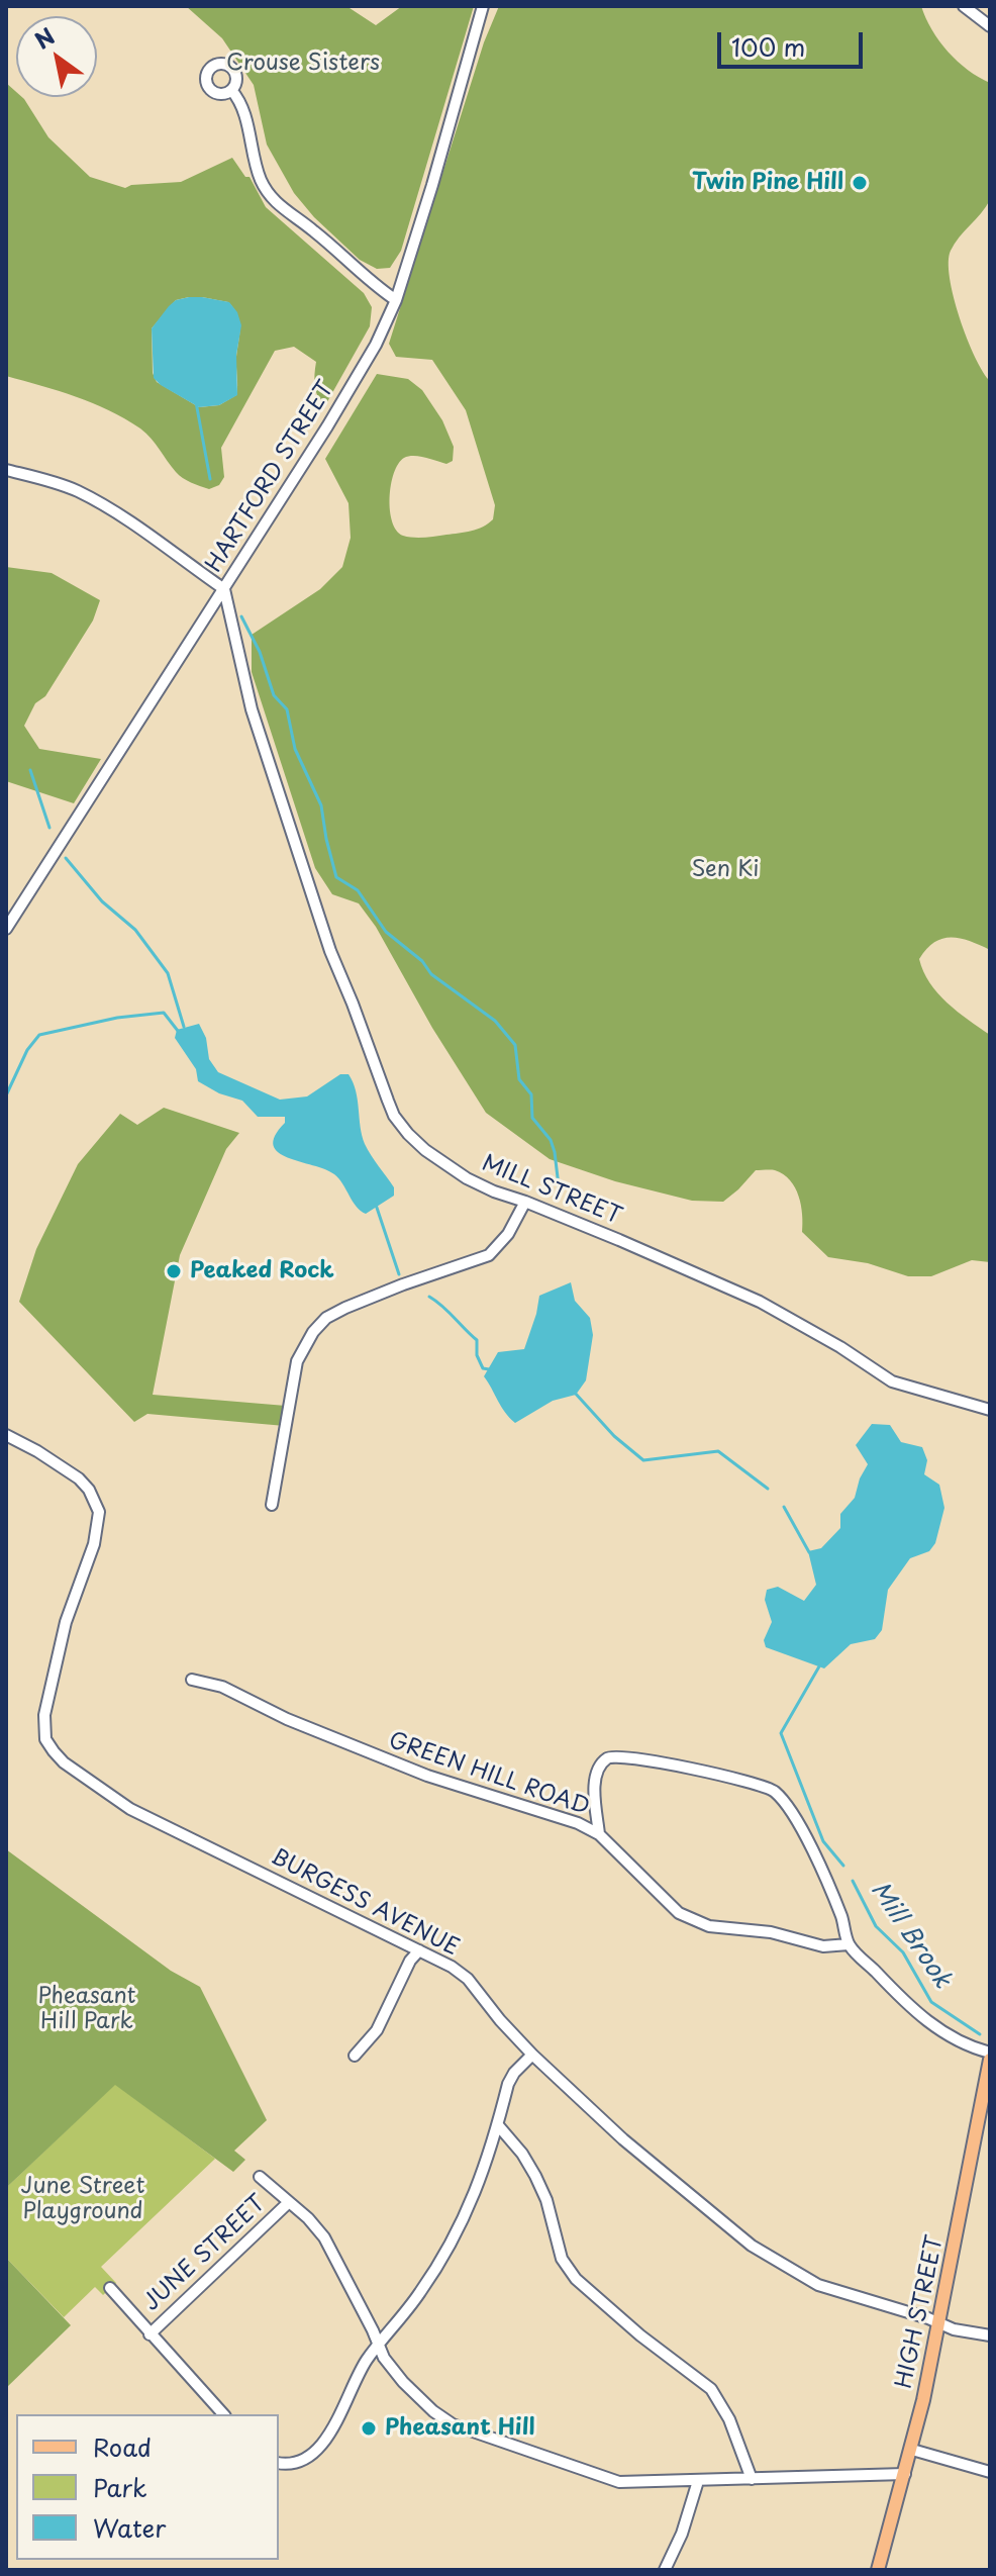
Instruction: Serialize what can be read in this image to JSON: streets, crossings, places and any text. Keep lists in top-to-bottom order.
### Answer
{
  "streets": {
    "main road": ["HIGH STREET"],
    "street": [
      "HARTFORD STREET",
      "MILL STREET",
      "GREEN HILL ROAD",
      "BURGESS AVENUE",
      "JUNE STREET"
    ]
  },
  "crossings": [
    ["HARTFORD STREET", "MILL STREET"],
    ["BURGESS AVENUE", "HIGH STREET"]
  ],
  "water": ["Mill Brook"],
  "parks": [
    "Crouse Sisters",
    "Sen Ki",
    "Pheasant Hill Park",
    "June Street Playground"
  ],
  "places": ["Twin Pine Hill", "Peaked Rock", "Pheasant Hill"],
  "legend": ["Road", "Park", "Water"],
  "scale_bar": "100 m",
  "north": "top left"
}
